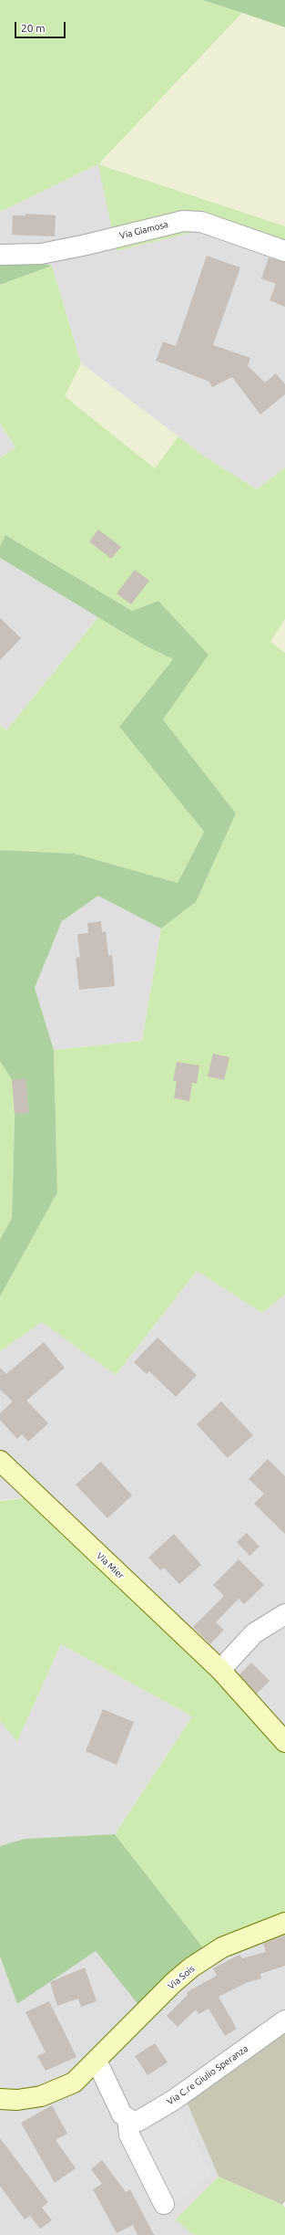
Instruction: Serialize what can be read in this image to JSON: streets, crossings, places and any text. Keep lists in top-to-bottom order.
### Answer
{
  "streets": {
    "street": [
      "Via Giamosa",
      "Via Mier",
      "Via Sois",
      "Via C.re Giulio Speranza"
    ]
  },
  "scale_bar": "20 m"
}
